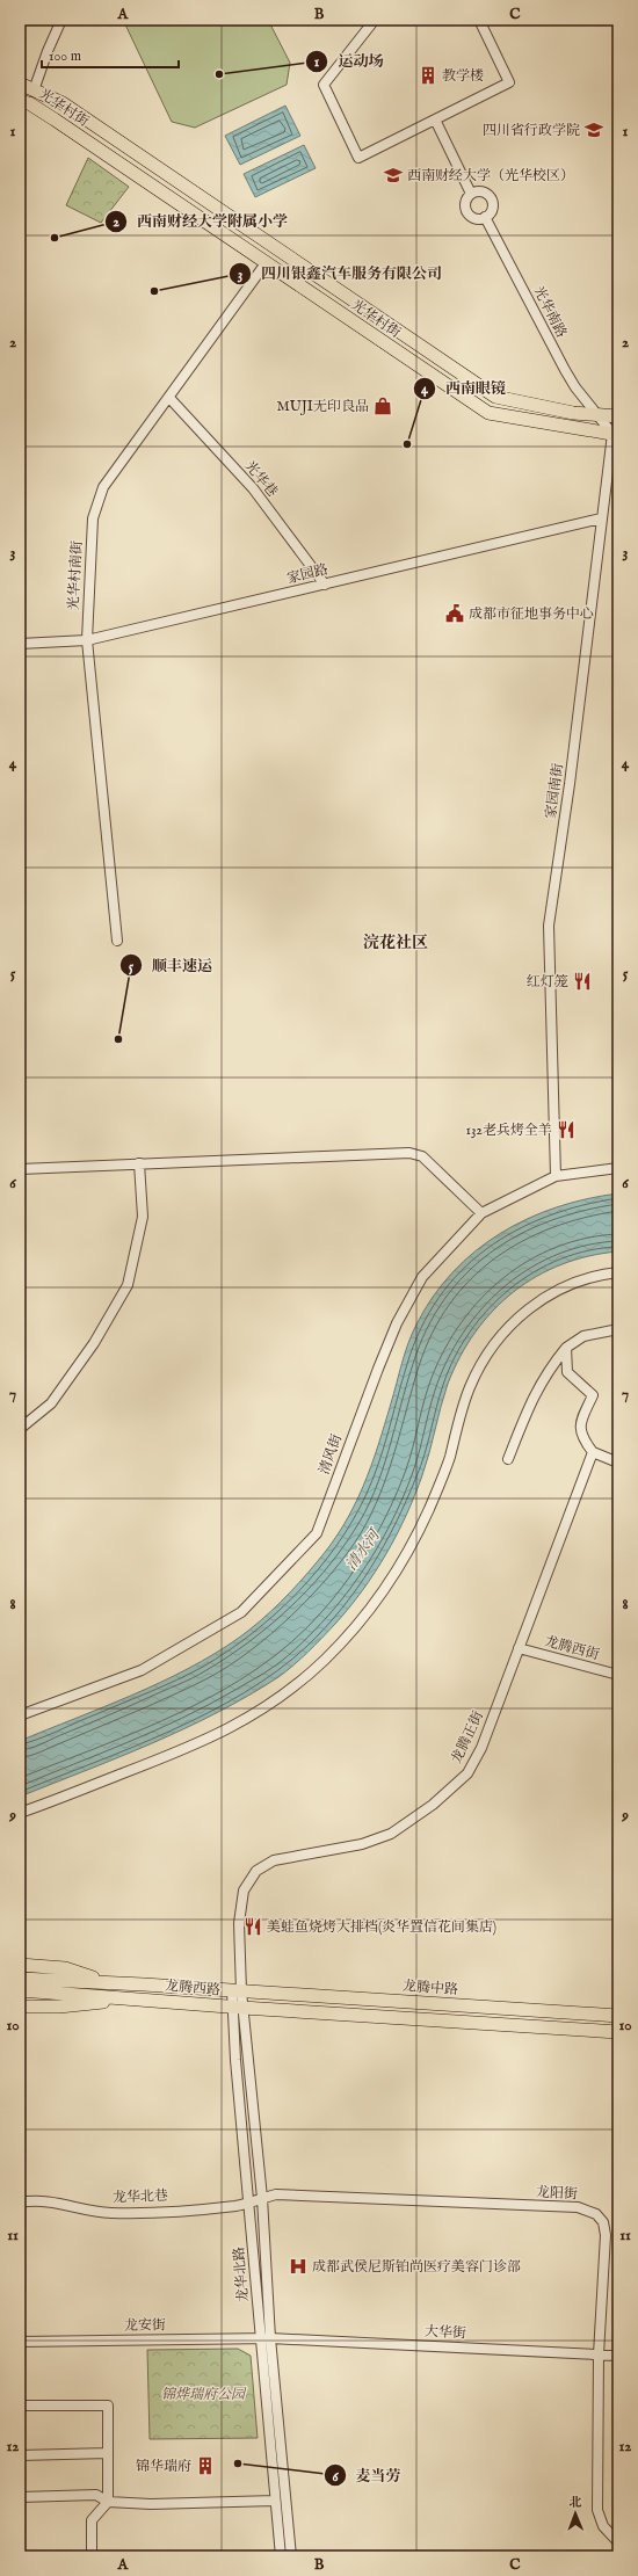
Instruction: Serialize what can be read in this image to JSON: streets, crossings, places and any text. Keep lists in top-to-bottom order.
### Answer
{
  "streets": {
    "main road": ["光华村街", "龙腾西路", "龙腾中路"],
    "street": [
      "光华南路",
      "光华巷",
      "家园路",
      "光华村南街",
      "家园南街",
      "清风街",
      "龙腾西街",
      "龙腾正街",
      "龙阳街",
      "龙华北巷",
      "龙华北路",
      "龙安街",
      "大华街"
    ]
  },
  "crossings": [
    ["光华村街", "光华南路"],
    ["光华村街", "光华村南街"],
    ["光华村街", "家园南街"],
    ["光华巷", "家园路"],
    ["光华巷", "光华村南街"],
    ["家园路", "光华村南街"],
    ["家园路", "家园南街"],
    ["家园南街", "清风街"],
    ["龙腾西街", "龙腾正街"],
    ["龙腾正街", "龙腾西路"],
    ["龙腾正街", "龙腾中路"],
    ["龙腾正街", "龙华北路"],
    ["龙腾西路", "龙腾中路"],
    ["龙腾西路", "龙华北路"],
    ["龙腾中路", "龙华北路"],
    ["龙阳街", "龙华北巷"],
    ["龙阳街", "龙华北路"],
    ["龙阳街", "大华街"],
    ["龙华北巷", "龙华北路"],
    ["龙华北路", "龙安街"],
    ["龙华北路", "大华街"],
    ["龙安街", "大华街"]
  ],
  "districts": ["浣花社区"],
  "water": ["清水河"],
  "parks": ["锦烨瑞府公园"],
  "places": {
    "other": [
      "运动场",
      "西南财经大学附属小学",
      "四川银鑫汽车服务有限公司",
      "西南眼镜",
      "顺丰速运",
      "麦当劳"
    ],
    "building": ["教学楼", "锦华瑞府"],
    "school or university": ["四川省行政学院", "西南财经大学（光华校区）"],
    "shop": ["MUJI无印良品"],
    "public building": ["成都市征地事务中心"],
    "restaurant": ["红灯笼", "132老兵烤全羊", "美蛙鱼烧烤大排档(炎华置信花间集店)"],
    "hospital": ["成都武侯尼斯铂尚医疗美容门诊部"]
  },
  "scale_bar": "100 m",
  "north": "top",
  "grid": {
    "columns": ["A", "B", "C"],
    "rows": [
      "1",
      "2",
      "3",
      "4",
      "5",
      "6",
      "7",
      "8",
      "9",
      "10",
      "11",
      "12"
    ]
  }
}
